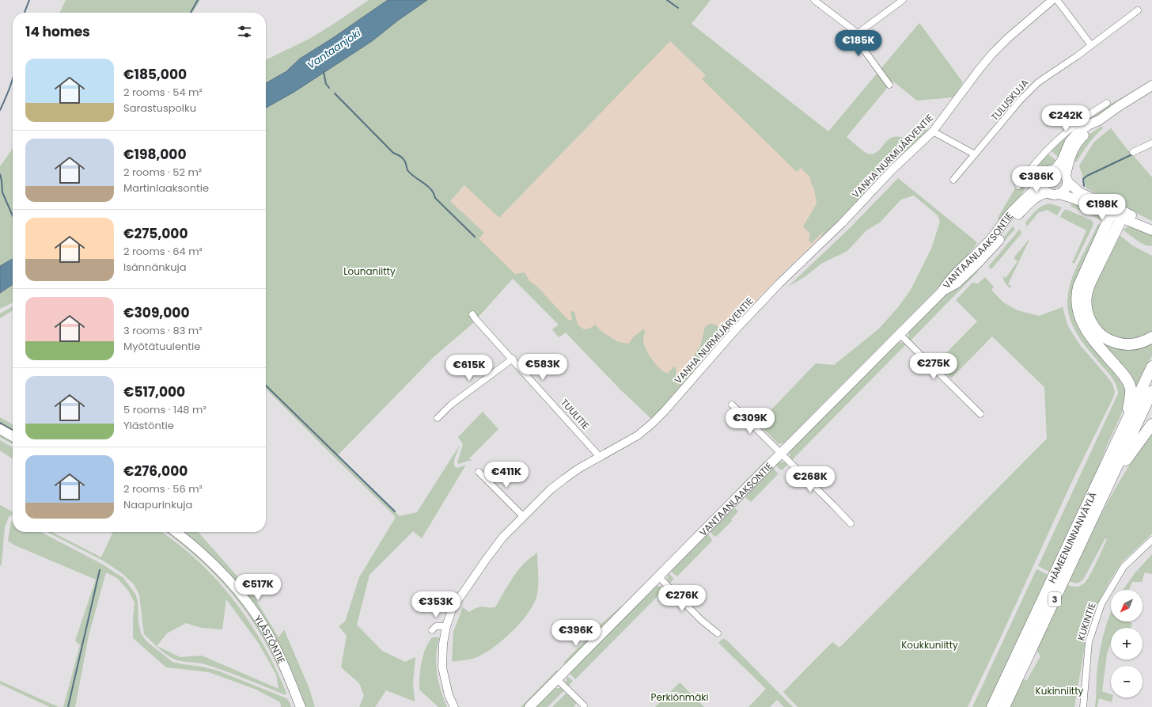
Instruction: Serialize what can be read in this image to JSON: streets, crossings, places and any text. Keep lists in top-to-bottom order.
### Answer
{
  "streets": {
    "highway": ["HÄMEENLINNANVÄYLÄ", "3"],
    "main road": ["VANTAANLAAKSONTIE", "YLÄSTÖNTIE"],
    "street": [
      "TULUSKUJA",
      "VANHA NURMIJÄRVENTIE",
      "TUULITIE",
      "KUKINTIE"
    ]
  },
  "crossings": [
    ["VANHA NURMIJÄRVENTIE", "TUULITIE"]
  ],
  "water": ["Vantaanjoki"],
  "parks": [
    "Lounaniitty",
    "Koukkuniitty",
    "Kukinniitty",
    "Perkiönmäki"
  ],
  "north": "bottom left",
  "page": {
    "heading": "14 homes",
    "price": [
      "€185K",
      "€242K",
      "€386K",
      "€198K",
      "€275K",
      "€583K",
      "€615K",
      "€309K",
      "€411K",
      "€268K",
      "€517K",
      "€276K",
      "€353K",
      "€396K"
    ],
    "list": [
      {
        "name": "€185,000",
        "note": "2 rooms · 54 m² · Sarastuspolku"
      },
      {
        "name": "€198,000",
        "note": "2 rooms · 52 m² · Martinlaaksontie"
      },
      {
        "name": "€275,000",
        "note": "2 rooms · 64 m² · Isännänkuja"
      },
      {
        "name": "€309,000",
        "note": "3 rooms · 83 m² · Myötätuulentie"
      },
      {
        "name": "€517,000",
        "note": "5 rooms · 148 m² · Ylästöntie"
      },
      {
        "name": "€276,000",
        "note": "2 rooms · 56 m² · Naapurinkuja"
      }
    ],
    "map_buttons": ["+", "−"]
  }
}
